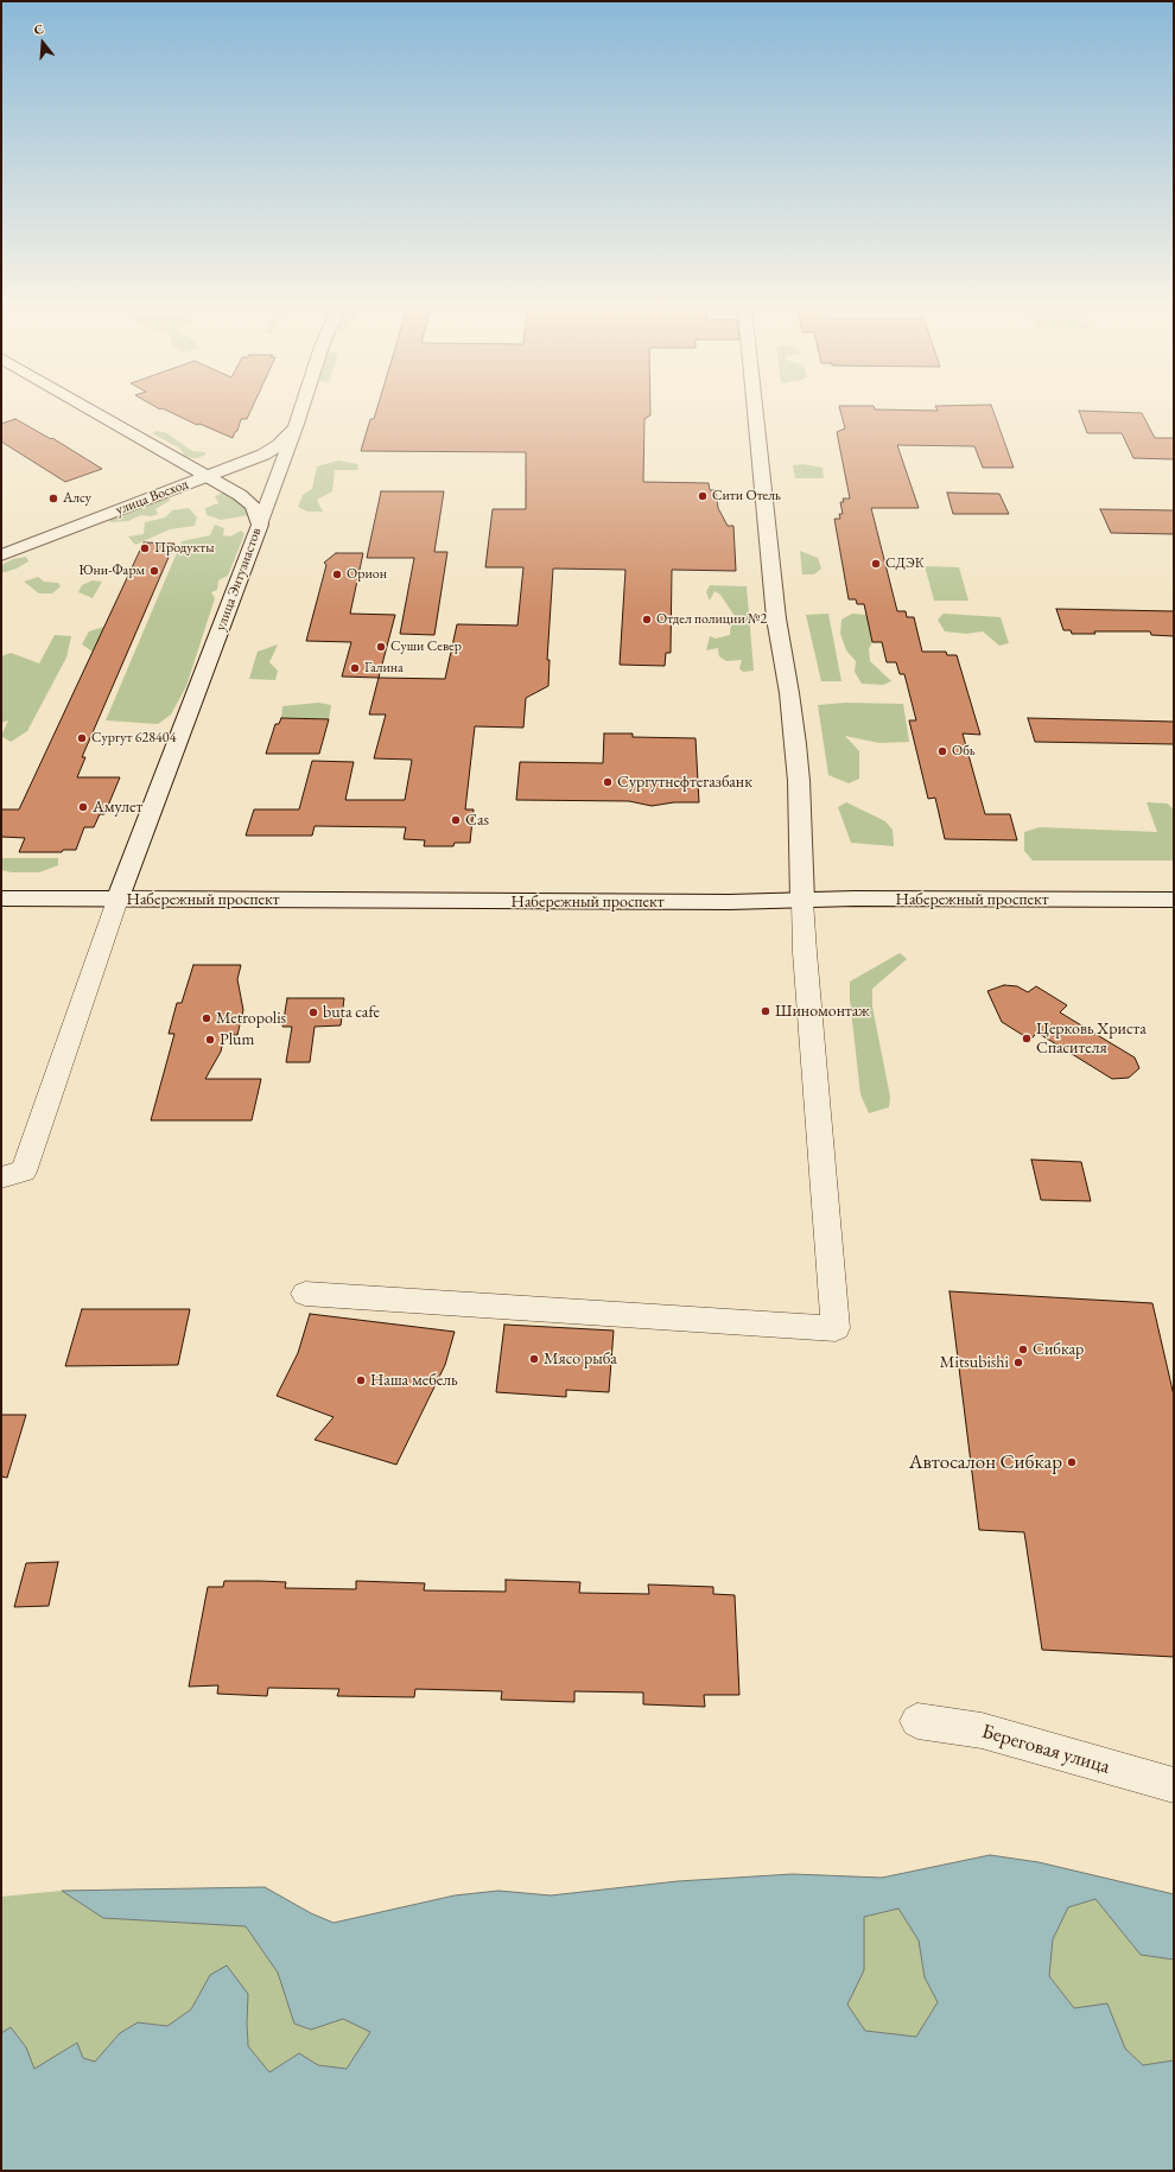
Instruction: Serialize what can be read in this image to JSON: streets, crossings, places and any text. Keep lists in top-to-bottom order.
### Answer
{
  "streets": {
    "street": [
      "улица Восход",
      "улица Энтузиастов",
      "Набережный проспект",
      "Береговая улица"
    ]
  },
  "crossings": [
    ["улица Восход", "улица Энтузиастов"],
    ["улица Энтузиастов", "Набережный проспект"]
  ],
  "places": [
    "Сити Отель",
    "Алсу",
    "Продукты",
    "СДЭК",
    "Юни-Фарм",
    "Орион",
    "Отдел полиции №2",
    "Суши Север",
    "Галина",
    "Сургут 628404",
    "Обь",
    "Сургутнефтегазбанк",
    "Амулет",
    "Cas",
    "Шиномонтаж",
    "buta cafe",
    "Metropolis",
    "Церковь Христа Спасителя",
    "Plum",
    "Сибкар",
    "Мясо рыба",
    "Mitsubishi",
    "Наша мебель",
    "Автосалон Сибкар"
  ],
  "north": "top"
}
